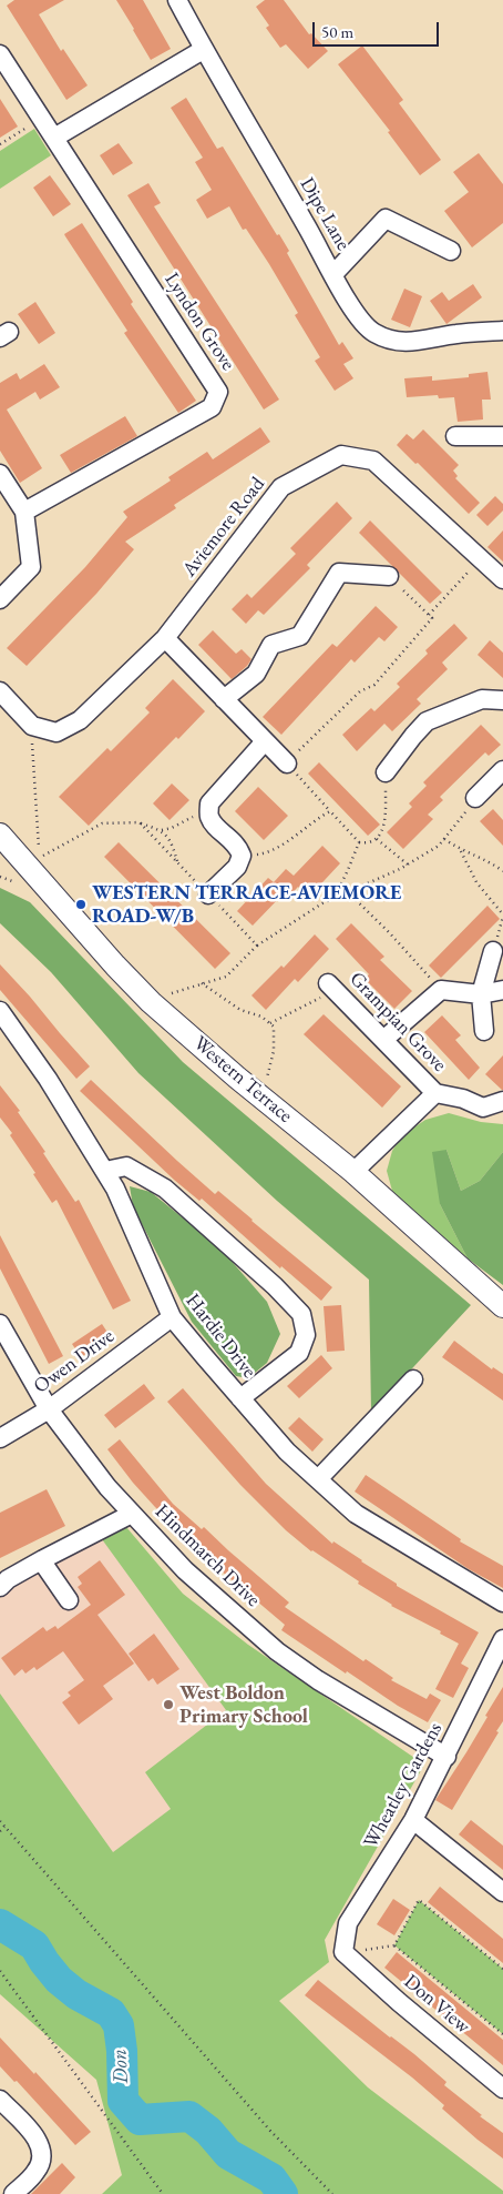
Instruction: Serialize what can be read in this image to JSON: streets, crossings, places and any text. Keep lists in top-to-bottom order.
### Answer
{
  "streets": {
    "main road": ["Western Terrace"],
    "street": [
      "Dipe Lane",
      "Lyndon Grove",
      "Aviemore Road",
      "Grampian Grove",
      "Hardie Drive",
      "Owen Drive",
      "Hindmarch Drive",
      "Wheatley Gardens",
      "Don View"
    ]
  },
  "crossings": [
    ["Hardie Drive", "Owen Drive"],
    ["Owen Drive", "Hindmarch Drive"],
    ["Hindmarch Drive", "Wheatley Gardens"],
    ["Wheatley Gardens", "Don View"]
  ],
  "water": ["Don"],
  "places": ["WESTERN TERRACE-AVIEMORE ROAD-W/B", "West Boldon Primary School"],
  "scale_bar": "50 m"
}
